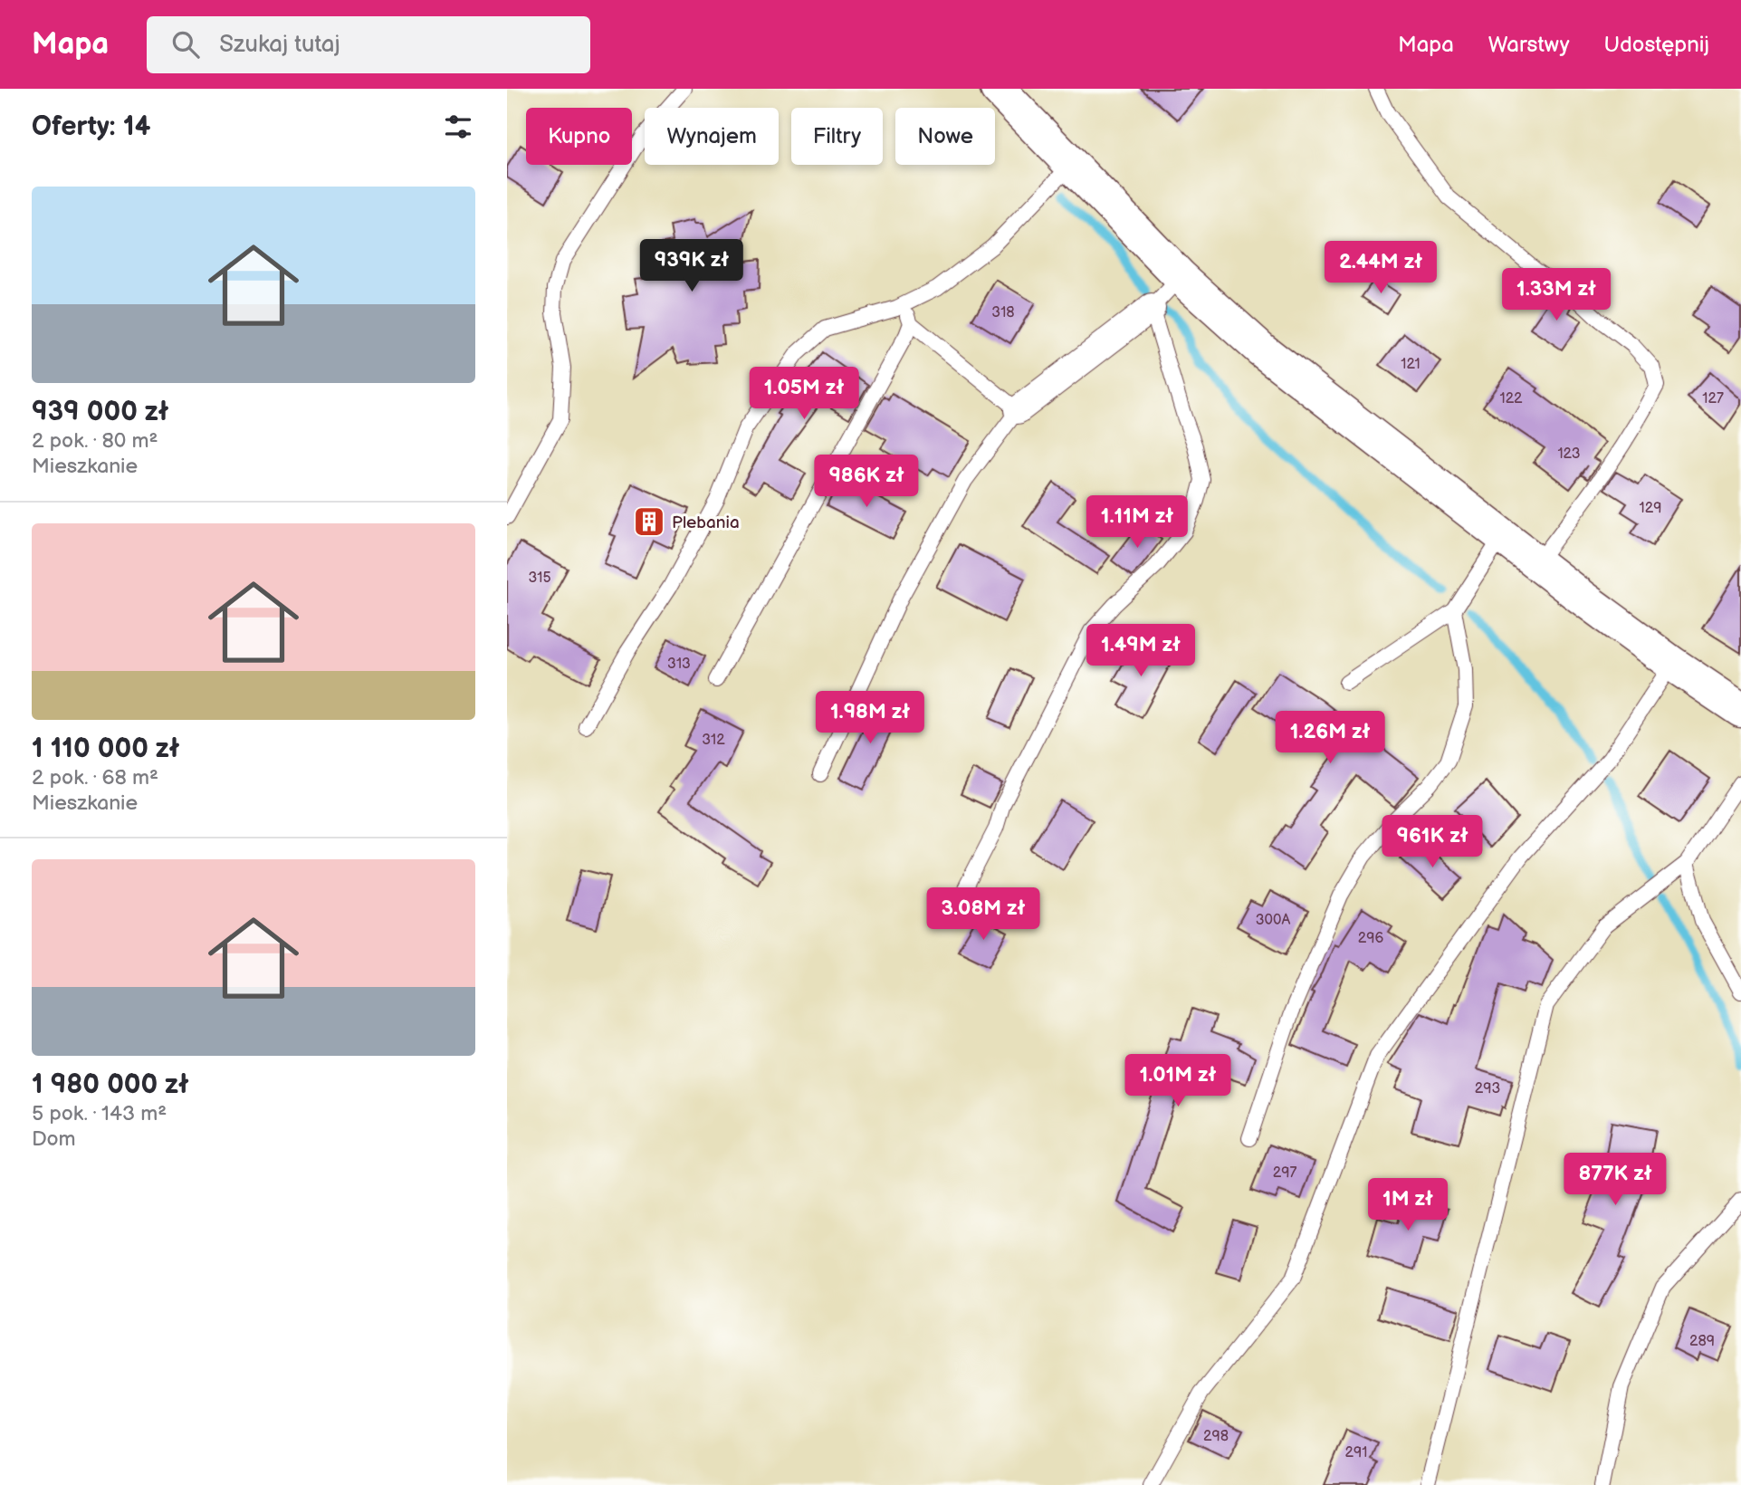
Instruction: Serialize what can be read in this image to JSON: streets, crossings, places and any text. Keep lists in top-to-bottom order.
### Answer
{
  "places": {
    "building": ["Plebania"]
  },
  "house_numbers": [
    "318",
    "121",
    "122",
    "127",
    "123",
    "129",
    "315",
    "313",
    "312",
    "300A",
    "296",
    "293",
    "297",
    "289",
    "298",
    "291"
  ],
  "page": {
    "header": "Mapa",
    "search": "Szukaj tutaj",
    "nav": ["Mapa", "Warstwy", "Udostępnij"],
    "heading": "Oferty: 14",
    "chip": [
      "Kupno",
      "Wynajem",
      "Filtry",
      "Nowe"
    ],
    "list": [
      {
        "name": "939 000 zł",
        "note": "2 pok. · 80 m² · Mieszkanie"
      },
      {
        "name": "1 110 000 zł",
        "note": "2 pok. · 68 m² · Mieszkanie"
      },
      {
        "name": "1 980 000 zł",
        "note": "5 pok. · 143 m² · Dom"
      }
    ],
    "price": [
      "939K zł",
      "2.44M zł",
      "1.33M zł",
      "1.05M zł",
      "986K zł",
      "1.11M zł",
      "1.49M zł",
      "1.98M zł",
      "1.26M zł",
      "961K zł",
      "3.08M zł",
      "1.01M zł",
      "877K zł",
      "1M zł"
    ]
  }
}
